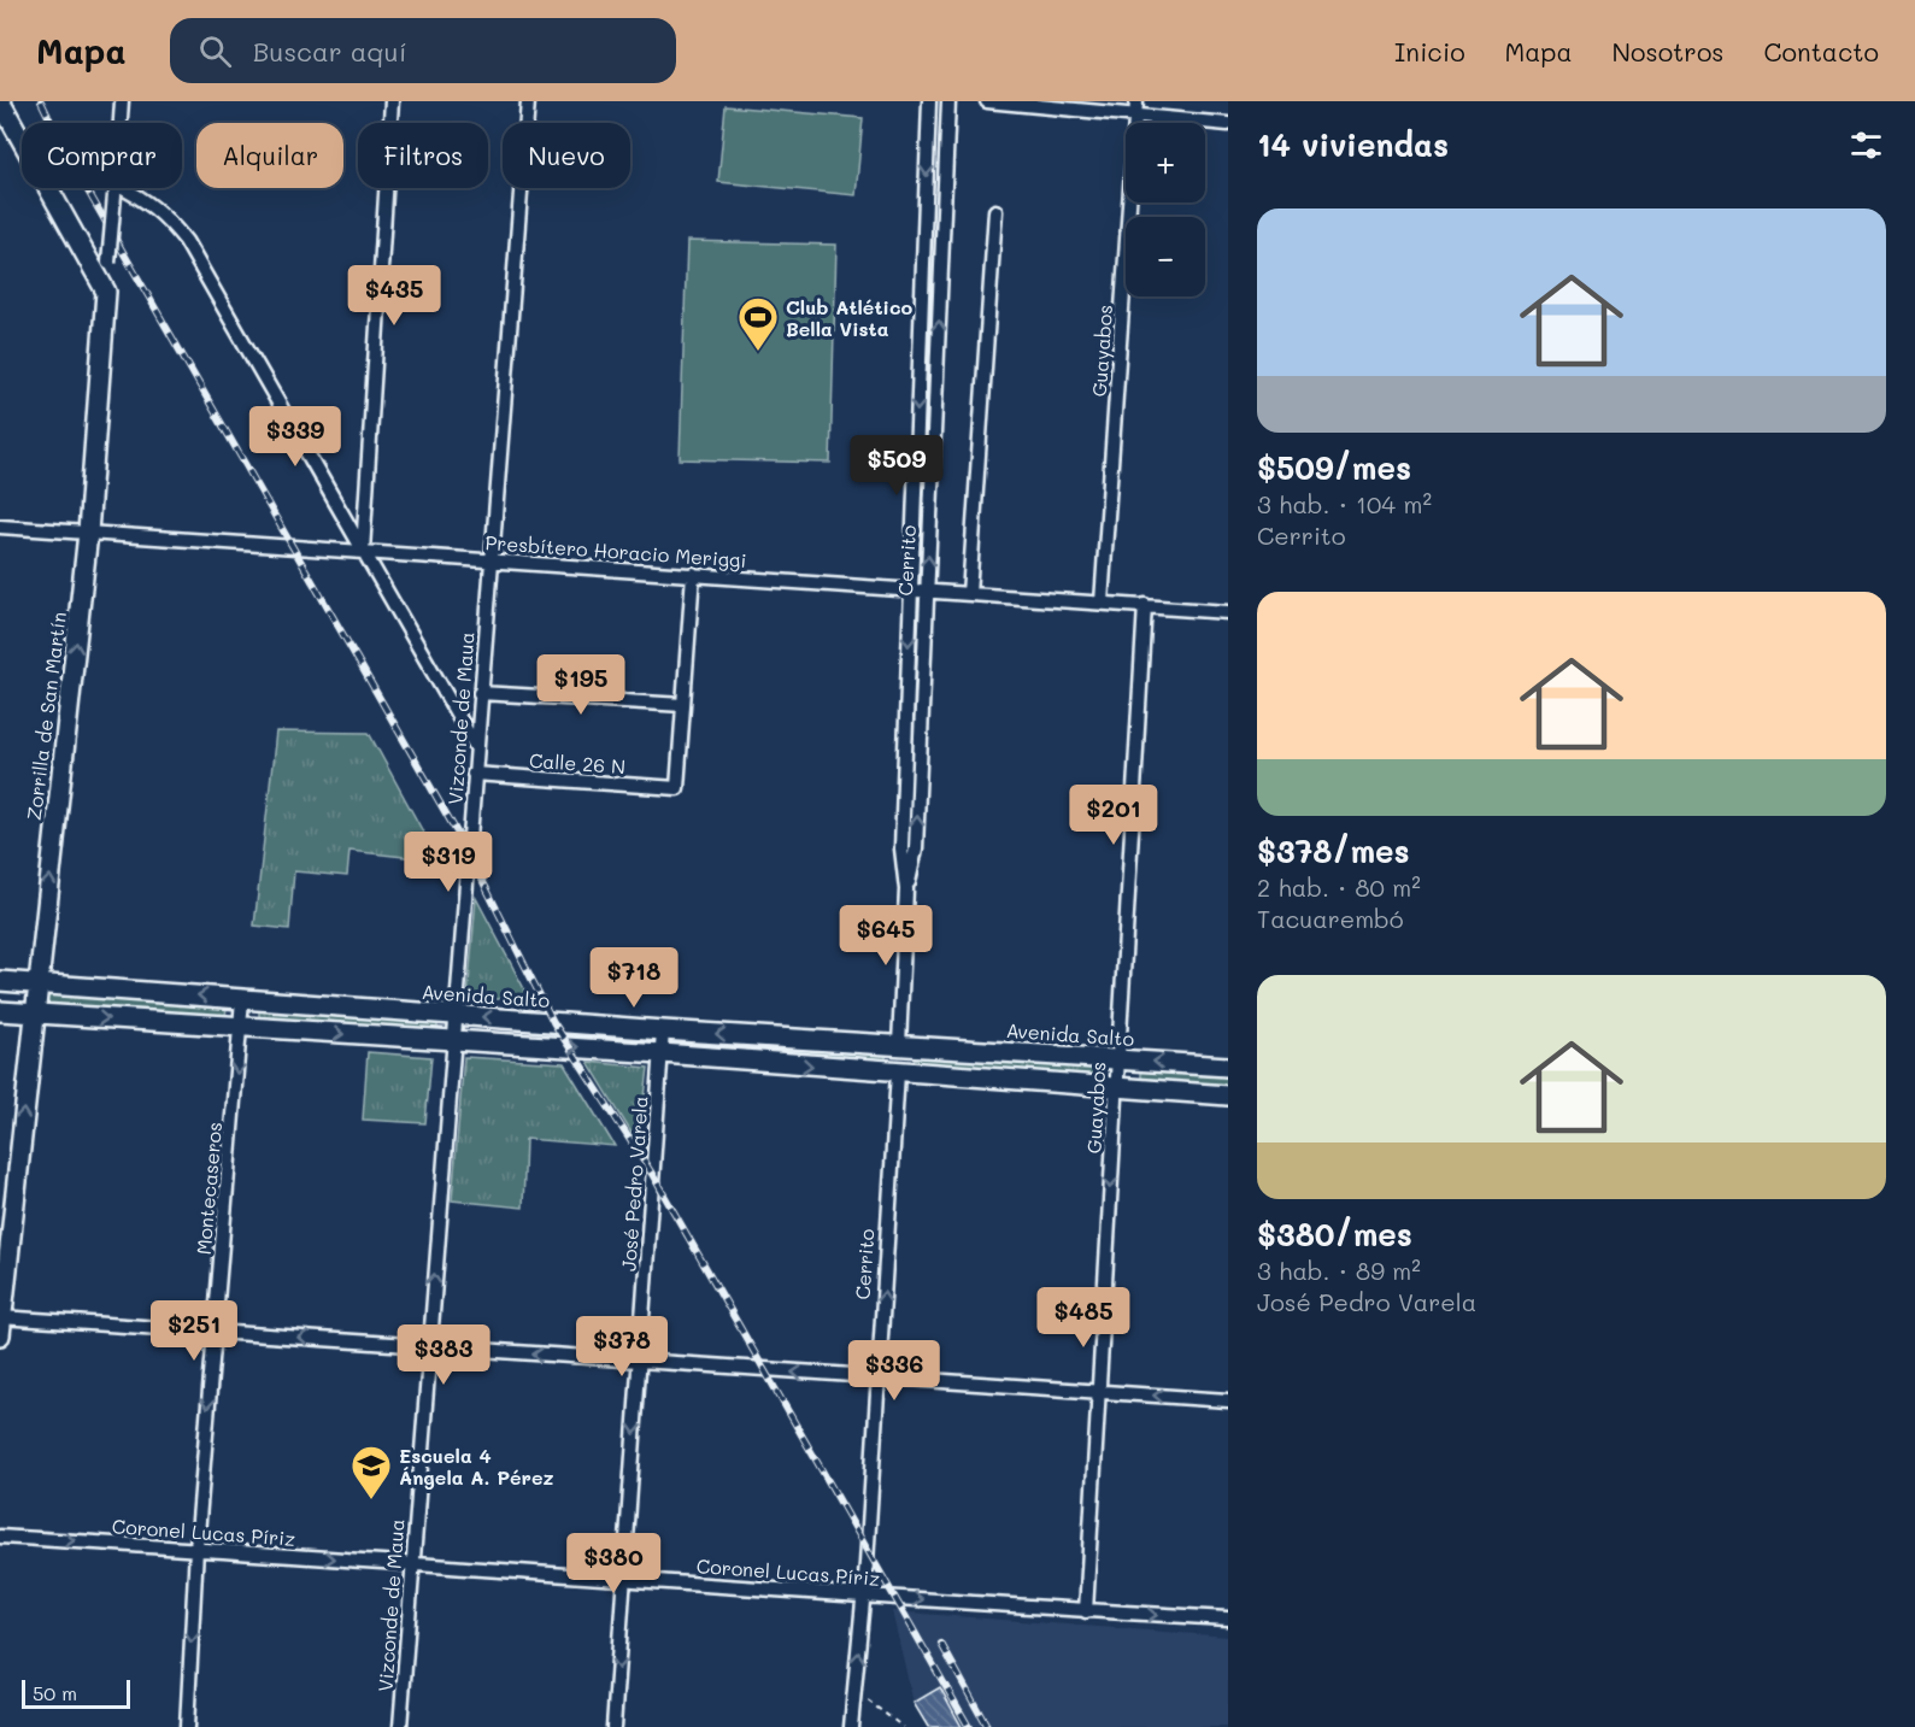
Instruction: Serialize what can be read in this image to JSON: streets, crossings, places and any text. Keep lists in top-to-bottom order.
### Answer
{
  "streets": {
    "street": [
      "Guayabos",
      "Presbítero Horacio Meriggi",
      "Cerrito",
      "Zorrilla de San Martín",
      "Vizconde de Maua",
      "Calle 26 N",
      "Avenida Salto",
      "José Pedro Varela",
      "Montecaseros",
      "Coronel Lucas Píriz"
    ]
  },
  "crossings": [
    ["Guayabos", "Presbítero Horacio Meriggi"],
    ["Guayabos", "Avenida Salto"],
    ["Guayabos", "Coronel Lucas Píriz"],
    ["Presbítero Horacio Meriggi", "Cerrito"],
    ["Presbítero Horacio Meriggi", "Zorrilla de San Martín"],
    ["Presbítero Horacio Meriggi", "Vizconde de Maua"],
    ["Cerrito", "Avenida Salto"],
    ["Cerrito", "Coronel Lucas Píriz"],
    ["Zorrilla de San Martín", "Avenida Salto"],
    ["Vizconde de Maua", "Calle 26 N"],
    ["Vizconde de Maua", "Avenida Salto"],
    ["Vizconde de Maua", "Coronel Lucas Píriz"],
    ["Avenida Salto", "José Pedro Varela"],
    ["Avenida Salto", "Montecaseros"],
    ["José Pedro Varela", "Coronel Lucas Píriz"],
    ["Montecaseros", "Coronel Lucas Píriz"]
  ],
  "one_way": [
    "Zorrilla de San Martín",
    "José Pedro Varela",
    "Montecaseros",
    "Coronel Lucas Píriz"
  ],
  "places": {
    "sports": ["Club Atlético Bella Vista"],
    "school or university": ["Escuela 4 Ángela A. Pérez"]
  },
  "scale_bar": "50 m",
  "page": {
    "header": "Mapa",
    "search": "Buscar aquí",
    "nav": [
      "Inicio",
      "Mapa",
      "Nosotros",
      "Contacto"
    ],
    "heading": "14 viviendas",
    "map_buttons": ["+", "−"],
    "chip": [
      "Comprar",
      "Alquilar",
      "Filtros",
      "Nuevo"
    ],
    "list": [
      {
        "name": "$509/mes",
        "note": "3 hab. · 104 m² · Cerrito"
      },
      {
        "name": "$378/mes",
        "note": "2 hab. · 80 m² · Tacuarembó"
      },
      {
        "name": "$380/mes",
        "note": "3 hab. · 89 m² · José Pedro Varela"
      }
    ],
    "price": [
      "$435",
      "$339",
      "$509",
      "$195",
      "$201",
      "$319",
      "$645",
      "$718",
      "$485",
      "$251",
      "$378",
      "$383",
      "$336",
      "$380"
    ],
    "scale": "50 m"
  }
}
